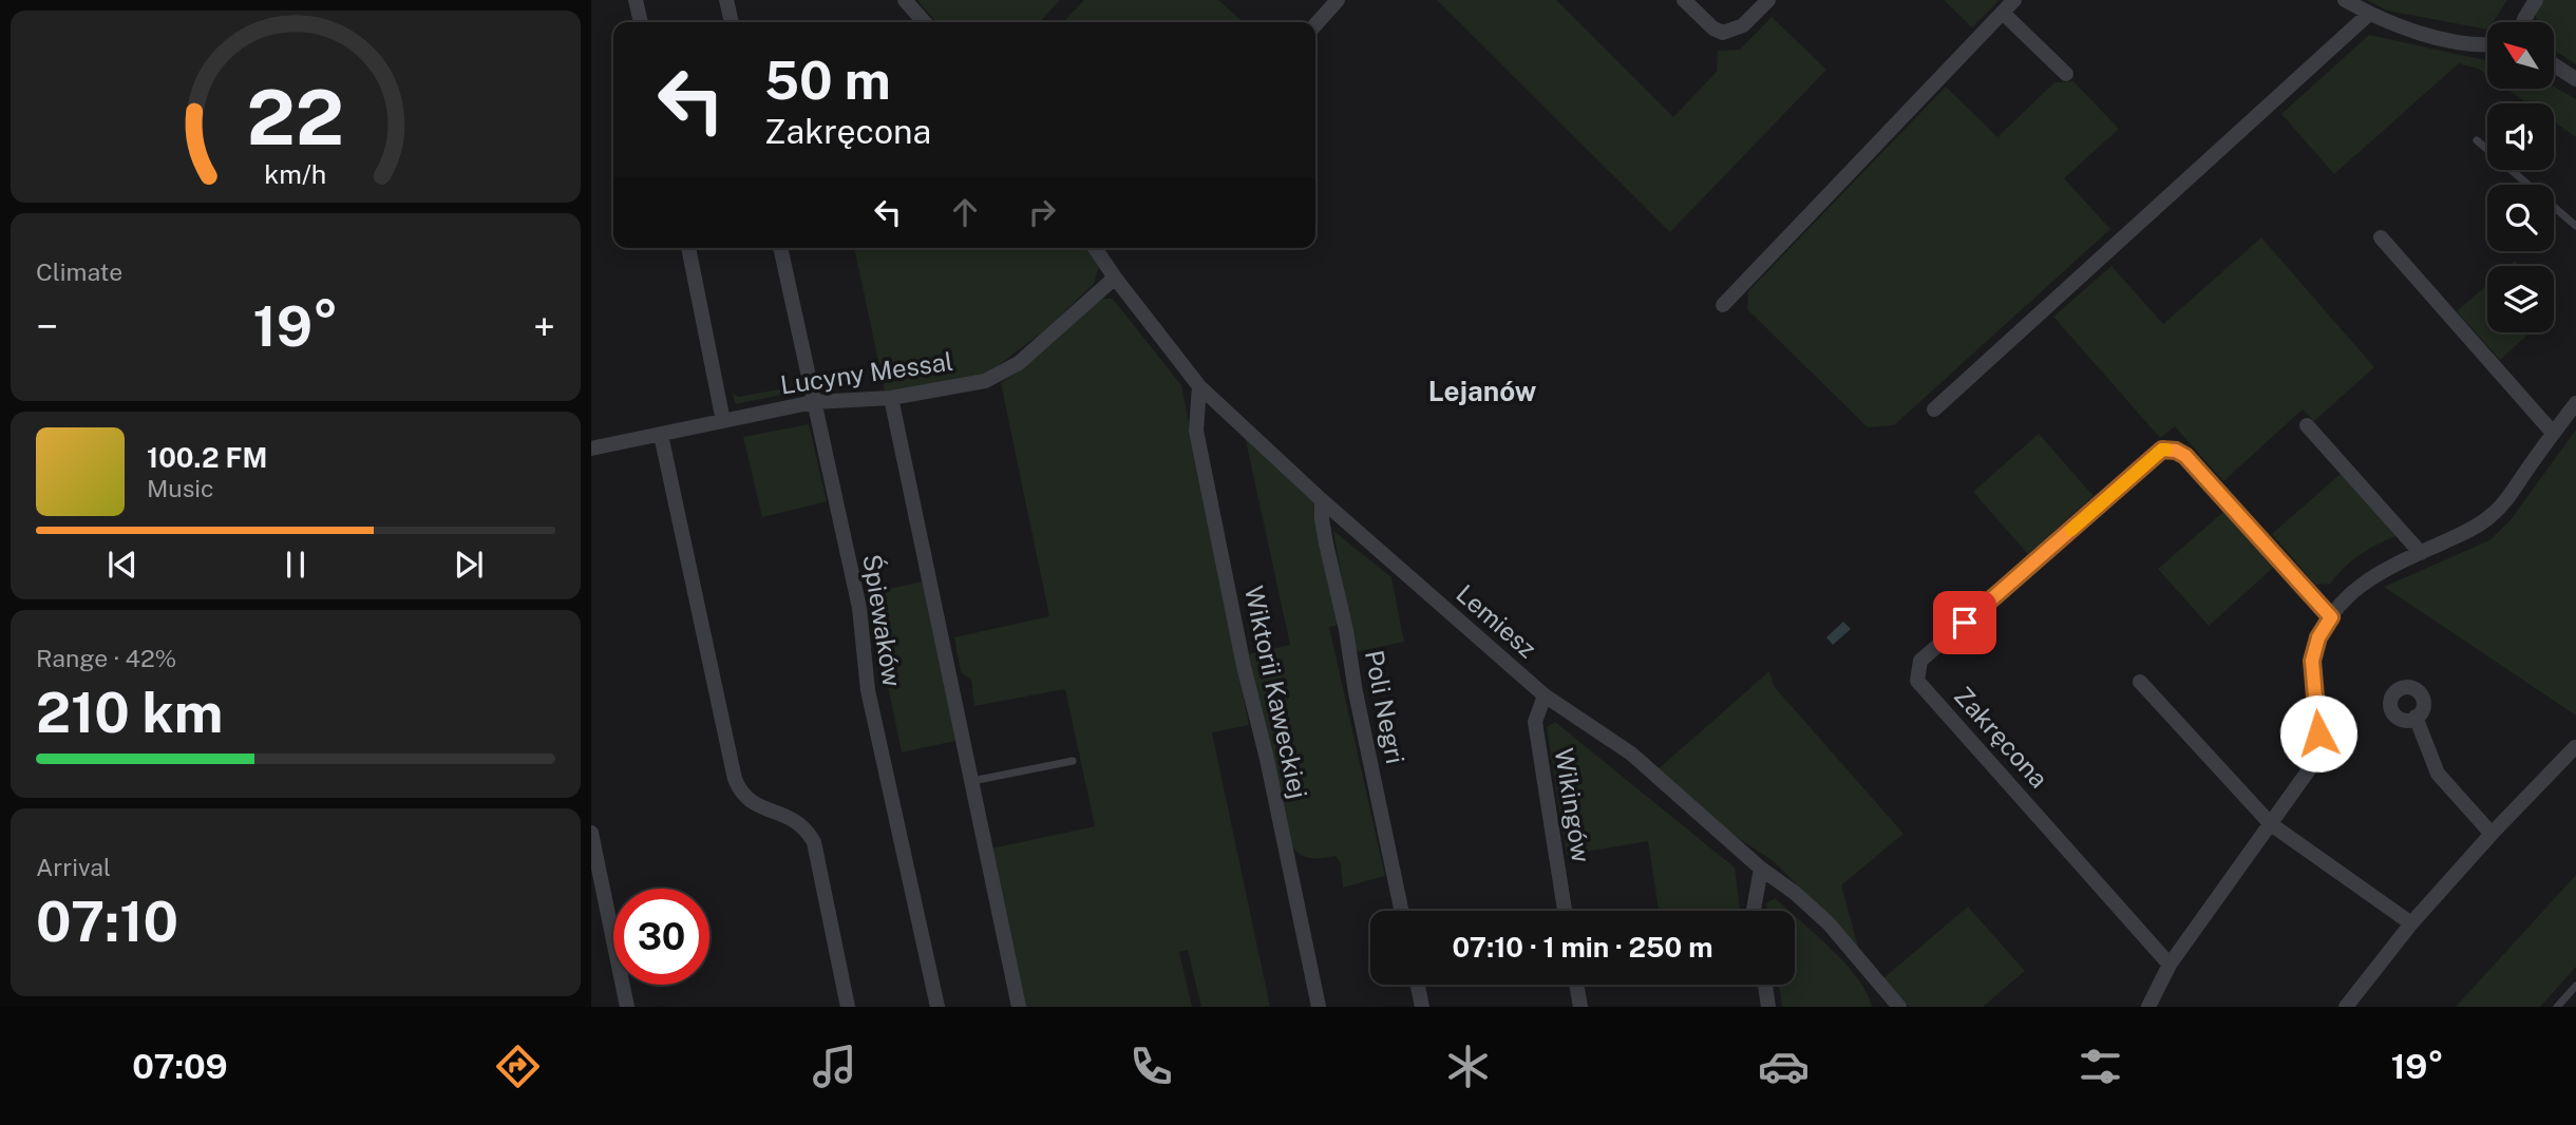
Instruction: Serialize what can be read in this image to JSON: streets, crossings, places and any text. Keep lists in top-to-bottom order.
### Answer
{
  "streets": {
    "street": [
      "Lucyny Messal",
      "Śpiewaków",
      "Lemiesz",
      "Wiktorii Kaweckiej",
      "Poli Negri",
      "Zakręcona",
      "Wikingów"
    ]
  },
  "crossings": [
    ["Lucyny Messal", "Śpiewaków"],
    ["Lucyny Messal", "Lemiesz"],
    ["Lemiesz", "Wiktorii Kaweckiej"],
    ["Lemiesz", "Poli Negri"],
    ["Lemiesz", "Wikingów"]
  ],
  "districts": ["Lejanów"],
  "north": "top left",
  "page": {
    "turn": ["50 m", "Zakręcona"],
    "tile": [
      "Climate",
      ["Range · 42%", "210 km"],
      ["Arrival", "07:10"]
    ],
    "heat": ["−", "19°", "+"],
    "song": ["100.2 FM", "Music"],
    "limit": "30",
    "trip": "07:10 · 1 min · 250 m",
    "tabs": ["07:09", "19°"],
    "gauge": ["22", "km/h"]
  }
}
